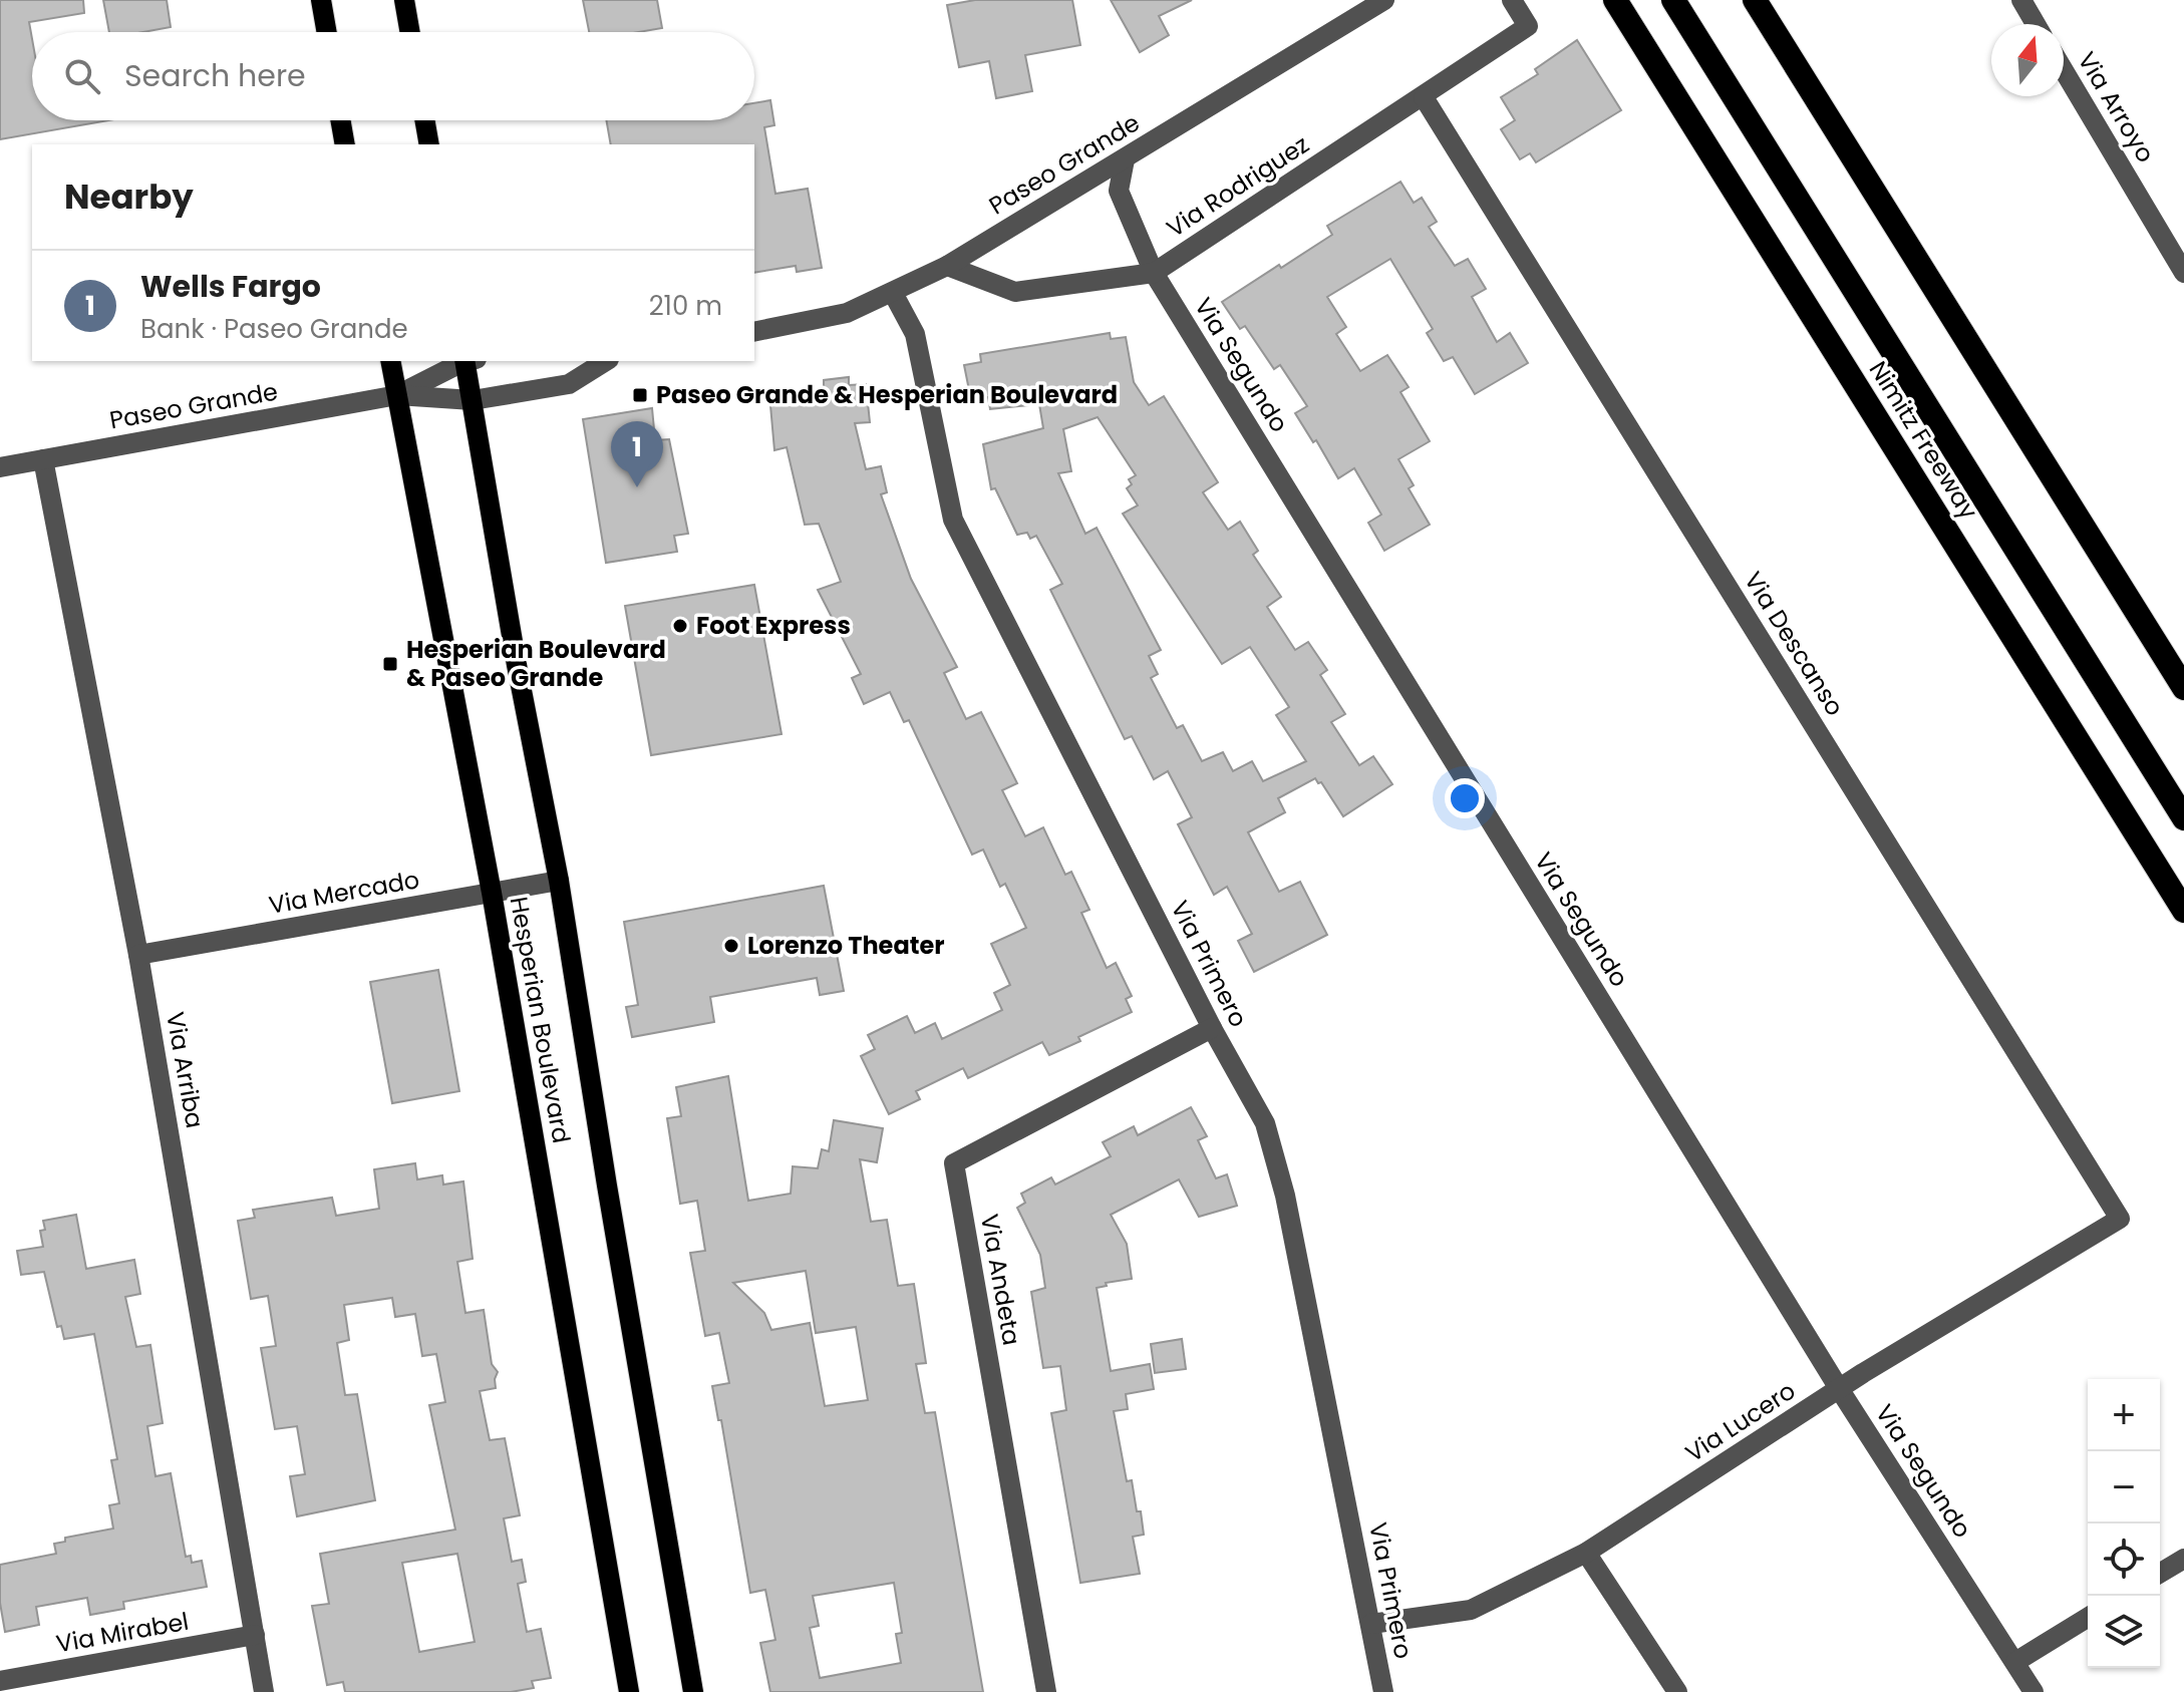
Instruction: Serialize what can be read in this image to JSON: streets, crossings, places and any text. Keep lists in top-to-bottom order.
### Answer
{
  "streets": {
    "highway": ["Nimitz Freeway"],
    "main road": ["Hesperian Boulevard"],
    "street": [
      "Via Arroyo",
      "Paseo Grande",
      "Via Rodriguez",
      "Via Segundo",
      "Via Descanso",
      "Via Mercado",
      "Via Primero",
      "Via Arriba",
      "Via Andeta",
      "Via Lucero",
      "Via Mirabel"
    ]
  },
  "crossings": [
    ["Paseo Grande", "Via Rodriguez"],
    ["Paseo Grande", "Via Segundo"],
    ["Paseo Grande", "Via Primero"],
    ["Paseo Grande", "Hesperian Boulevard"],
    ["Paseo Grande", "Via Arriba"],
    ["Via Rodriguez", "Via Segundo"],
    ["Via Rodriguez", "Via Descanso"],
    ["Via Segundo", "Via Lucero"],
    ["Via Descanso", "Via Lucero"],
    ["Via Mercado", "Hesperian Boulevard"],
    ["Via Mercado", "Via Arriba"],
    ["Via Primero", "Via Andeta"],
    ["Via Primero", "Via Lucero"],
    ["Via Arriba", "Via Mirabel"]
  ],
  "places": {
    "transit": ["Paseo Grande & Hesperian Boulevard", "Hesperian Boulevard & Paseo Grande"],
    "other": ["Foot Express", "Lorenzo Theater"]
  },
  "north": "top",
  "page": {
    "search": "Search here",
    "heading": "Nearby",
    "list": [
      {
        "mark": "1",
        "name": "Wells Fargo",
        "note": "Bank · Paseo Grande",
        "value": "210 m"
      }
    ],
    "pins": "1",
    "map_buttons": ["+", "−"]
  }
}
